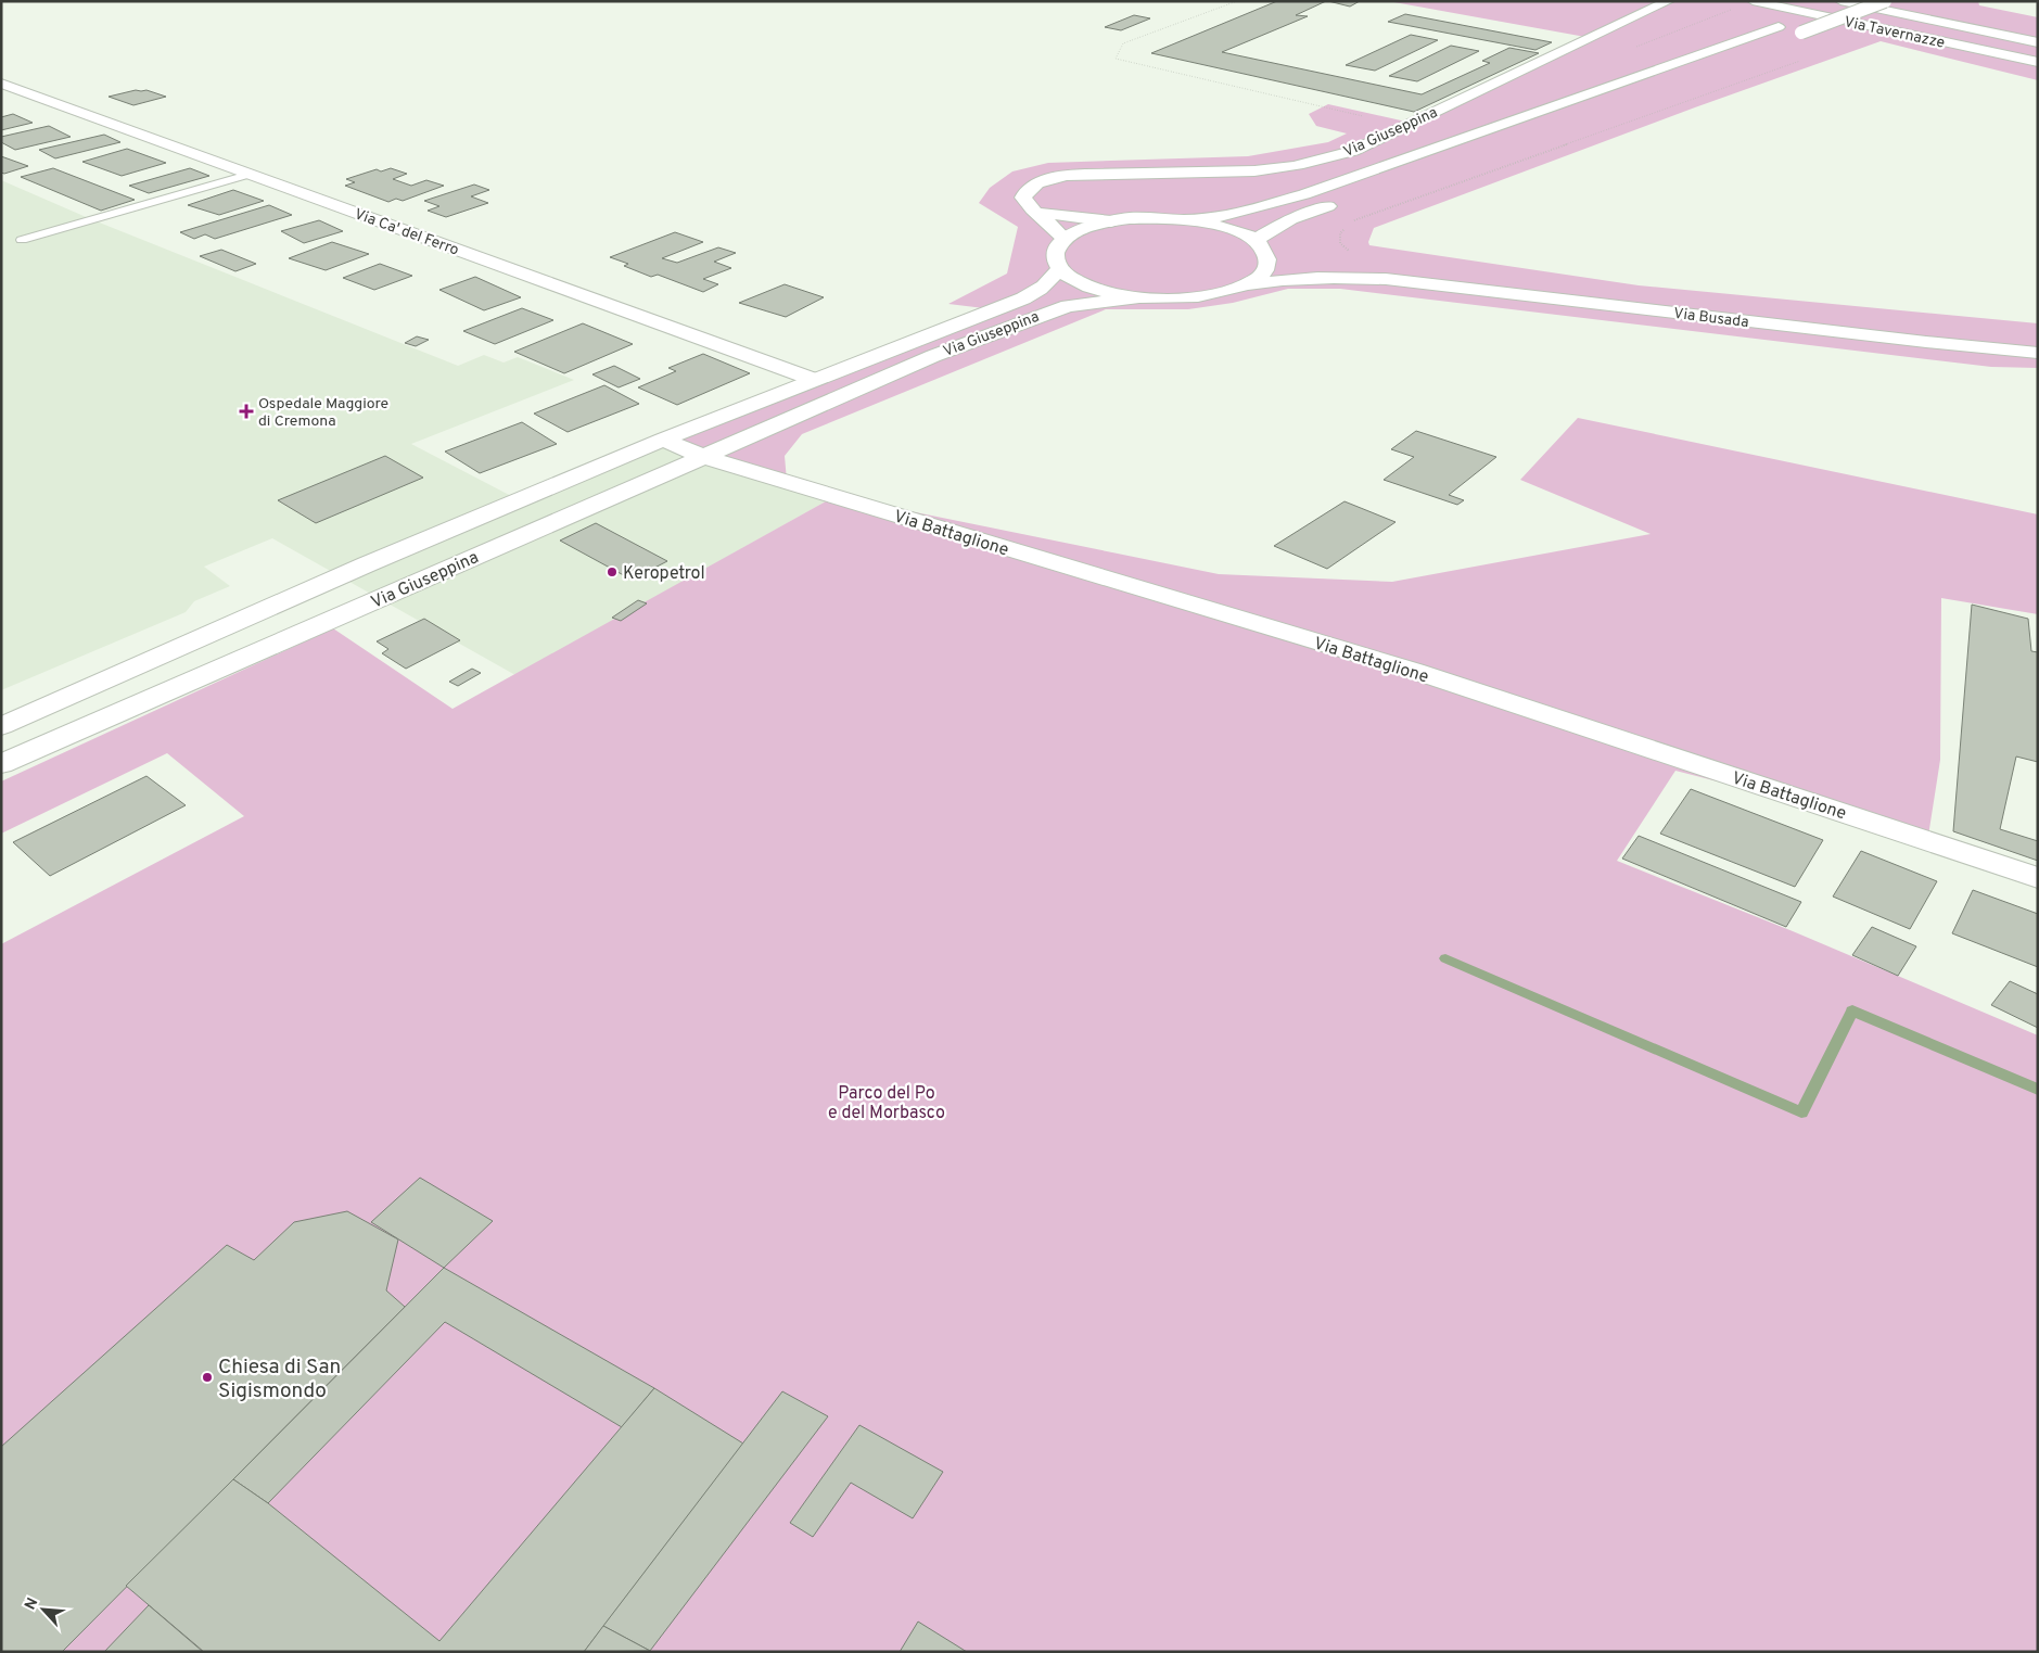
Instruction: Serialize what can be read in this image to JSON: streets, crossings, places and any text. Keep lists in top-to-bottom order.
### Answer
{
  "streets": {
    "main road": [
      "Via Tavernazze",
      "Via Giuseppina",
      "Via Ca' del Ferro",
      "Via Busada",
      "Via Battaglione"
    ]
  },
  "crossings": [
    ["Via Giuseppina", "Via Ca' del Ferro"],
    ["Via Giuseppina", "Via Busada"],
    ["Via Giuseppina", "Via Battaglione"]
  ],
  "parks": ["Parco del Po e del Morbasco"],
  "places": {
    "health": ["Ospedale Maggiore di Cremona"],
    "other": ["Keropetrol", "Chiesa di San Sigismondo"]
  },
  "north": "top left"
}
